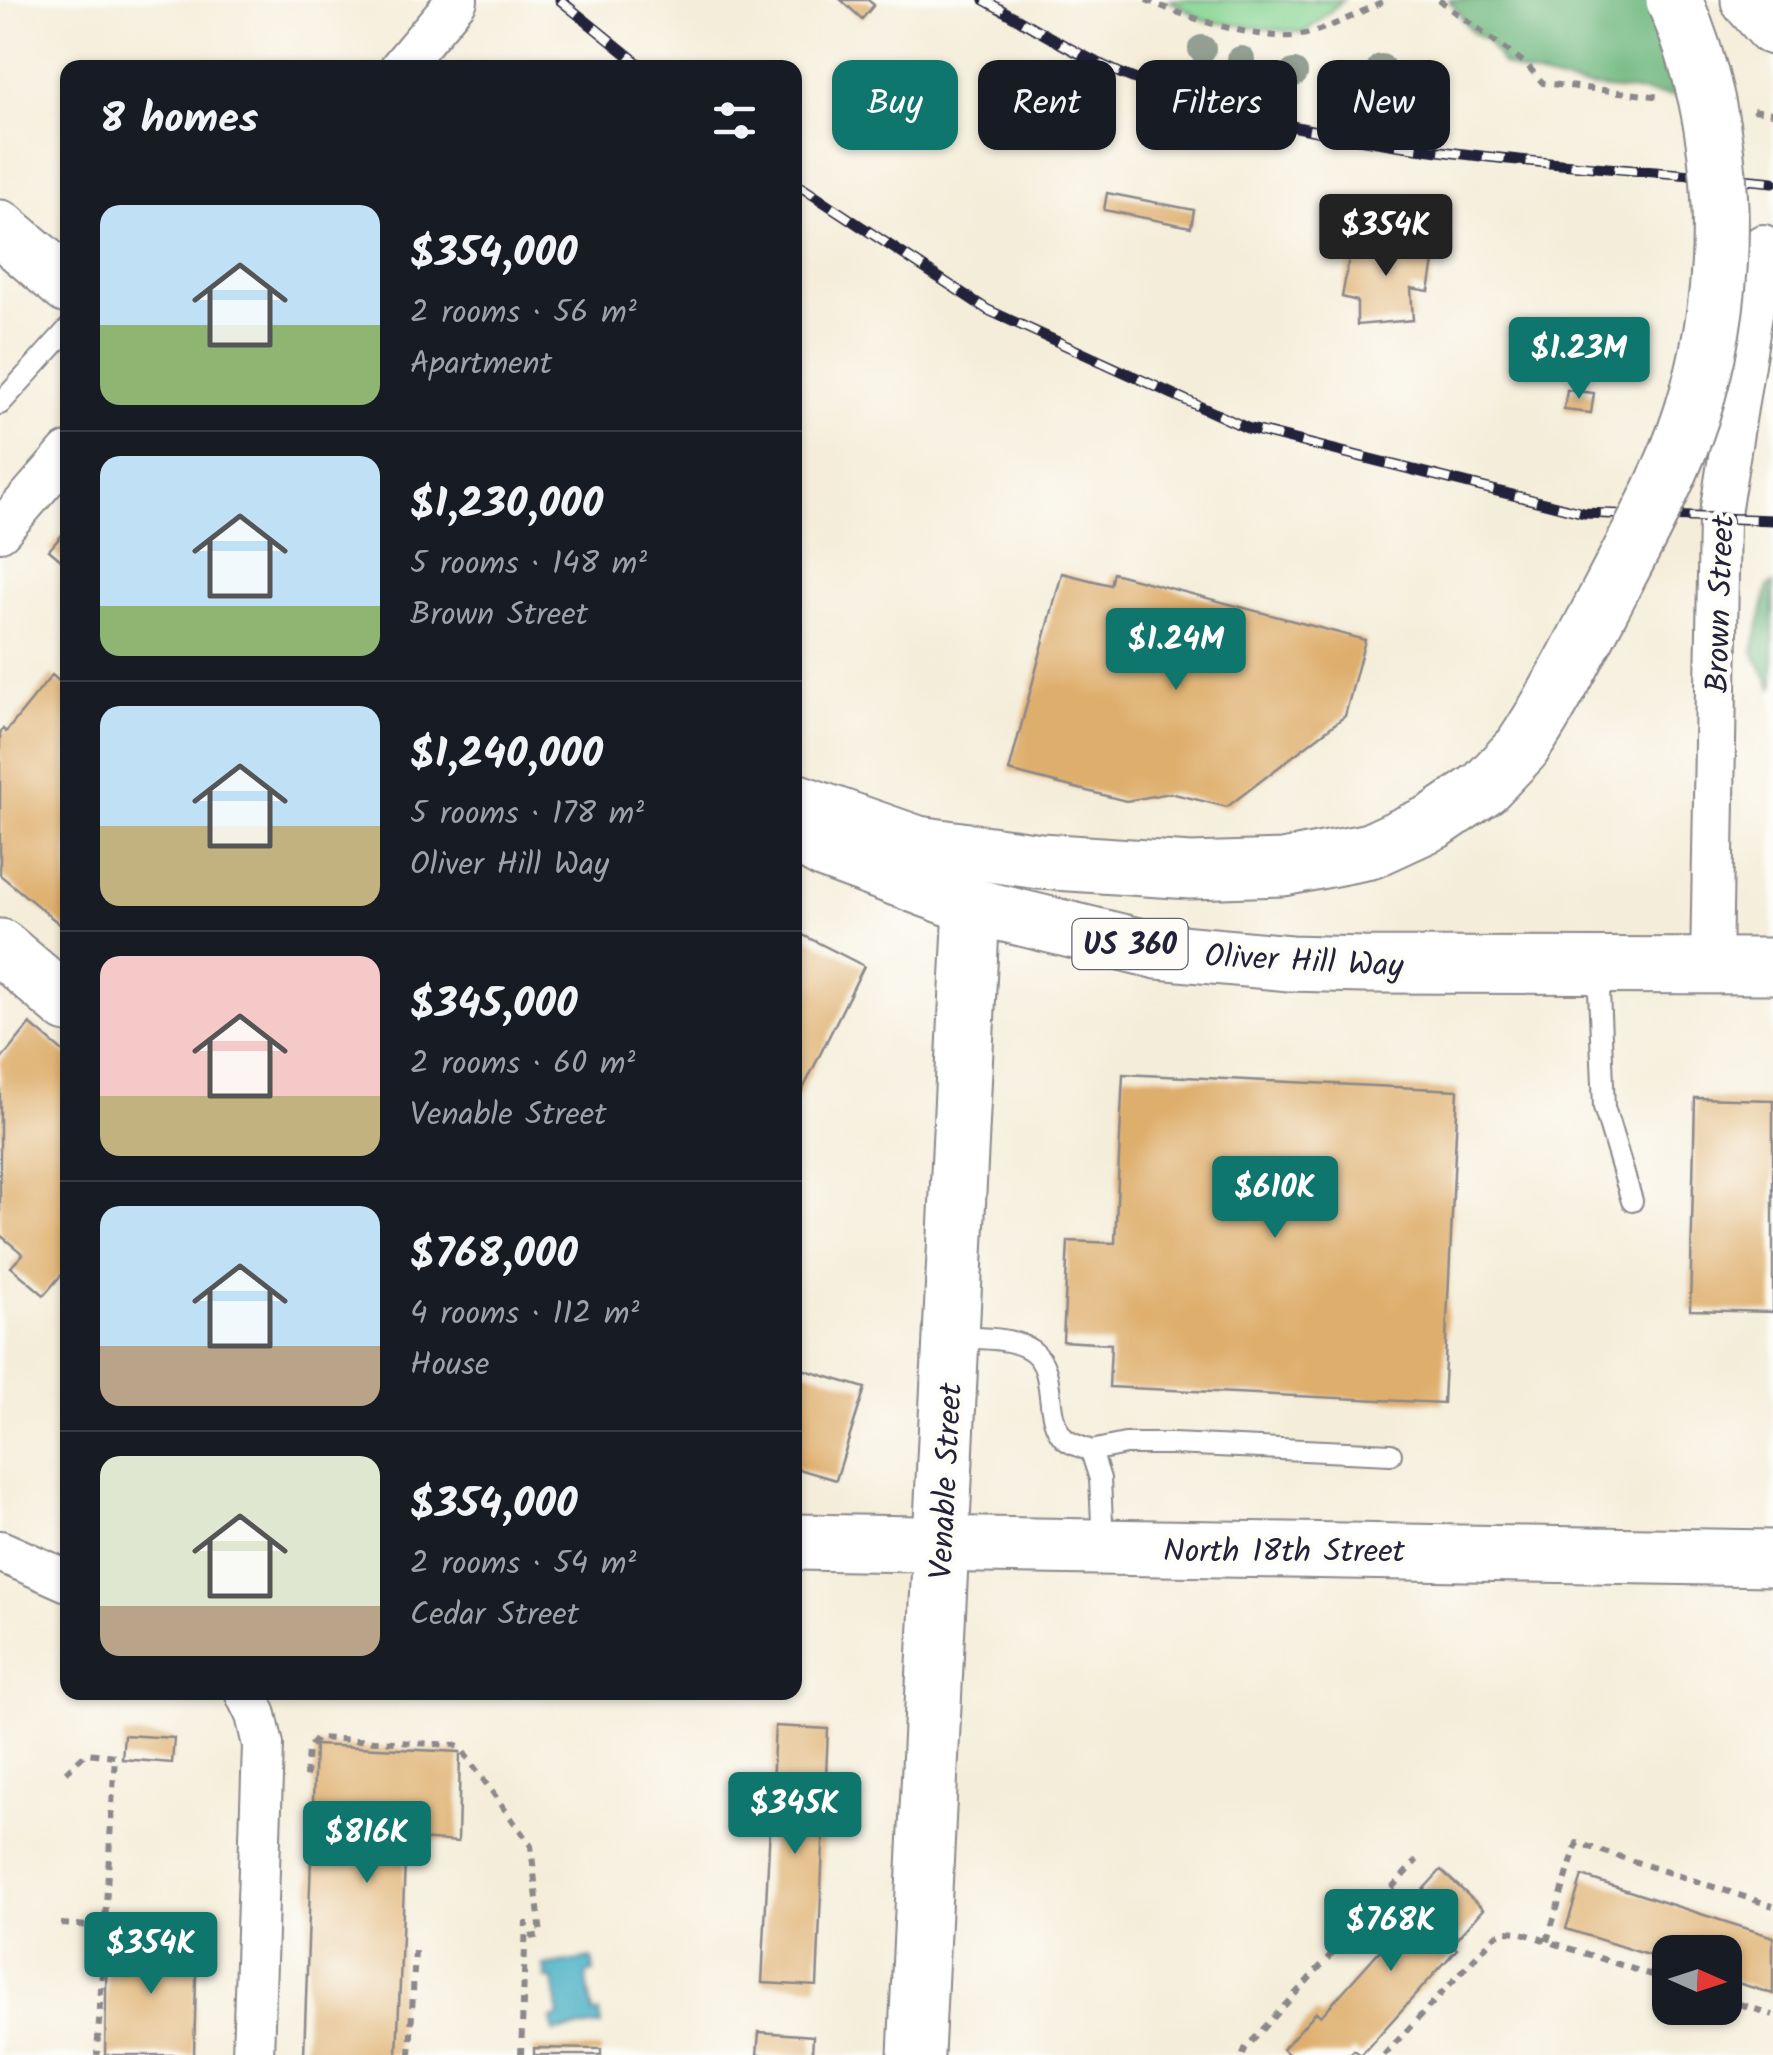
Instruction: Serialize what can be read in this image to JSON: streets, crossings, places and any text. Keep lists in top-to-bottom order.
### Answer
{
  "streets": {
    "main road": [
      "US 360",
      "Oliver Hill Way",
      "Venable Street",
      "North 18th Street"
    ],
    "street": ["Brown Street"]
  },
  "crossings": [
    ["Brown Street", "Oliver Hill Way"],
    ["Oliver Hill Way", "Venable Street"],
    ["Venable Street", "North 18th Street"]
  ],
  "north": "right",
  "page": {
    "chip": [
      "Buy",
      "Rent",
      "Filters",
      "New"
    ],
    "heading": "8 homes",
    "list": [
      {
        "name": "$354,000",
        "note": "2 rooms · 56 m² · Apartment"
      },
      {
        "name": "$1,230,000",
        "note": "5 rooms · 148 m² · Brown Street"
      },
      {
        "name": "$1,240,000",
        "note": "5 rooms · 178 m² · Oliver Hill Way"
      },
      {
        "name": "$345,000",
        "note": "2 rooms · 60 m² · Venable Street"
      },
      {
        "name": "$768,000",
        "note": "4 rooms · 112 m² · House"
      },
      {
        "name": "$354,000",
        "note": "2 rooms · 54 m² · Cedar Street"
      }
    ],
    "price": [
      "$354K",
      "$1.23M",
      "$1.24M",
      "$610K",
      "$345K",
      "$816K",
      "$768K",
      "$354K"
    ]
  }
}
